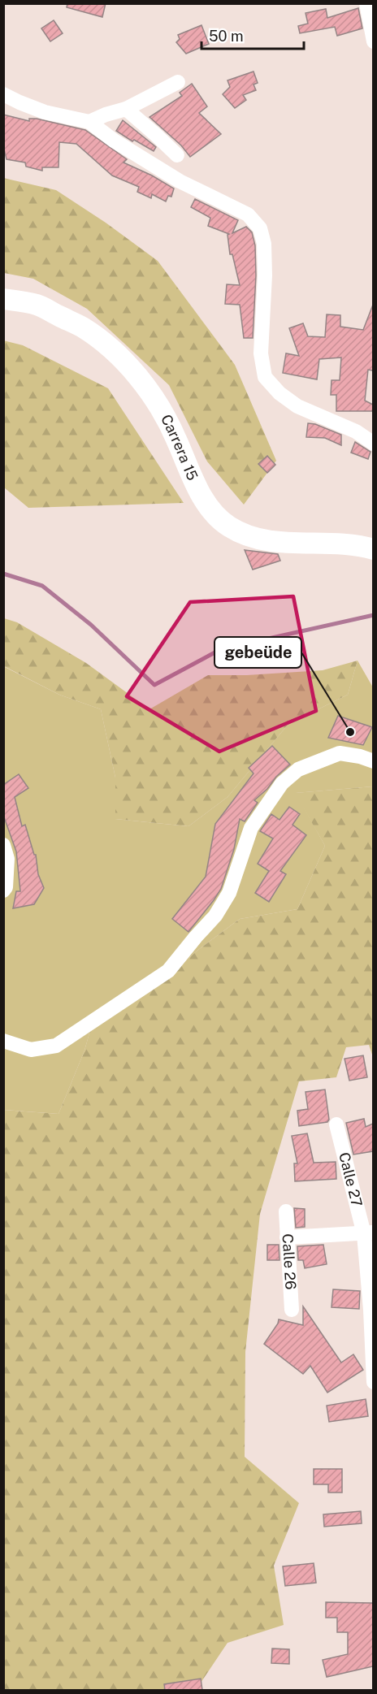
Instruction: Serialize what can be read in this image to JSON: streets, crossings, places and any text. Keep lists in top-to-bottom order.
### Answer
{
  "streets": {
    "main road": ["Carrera 15"],
    "street": ["Calle 27", "Calle 26"]
  },
  "places": ["gebeüde"],
  "scale_bar": "50 m"
}
